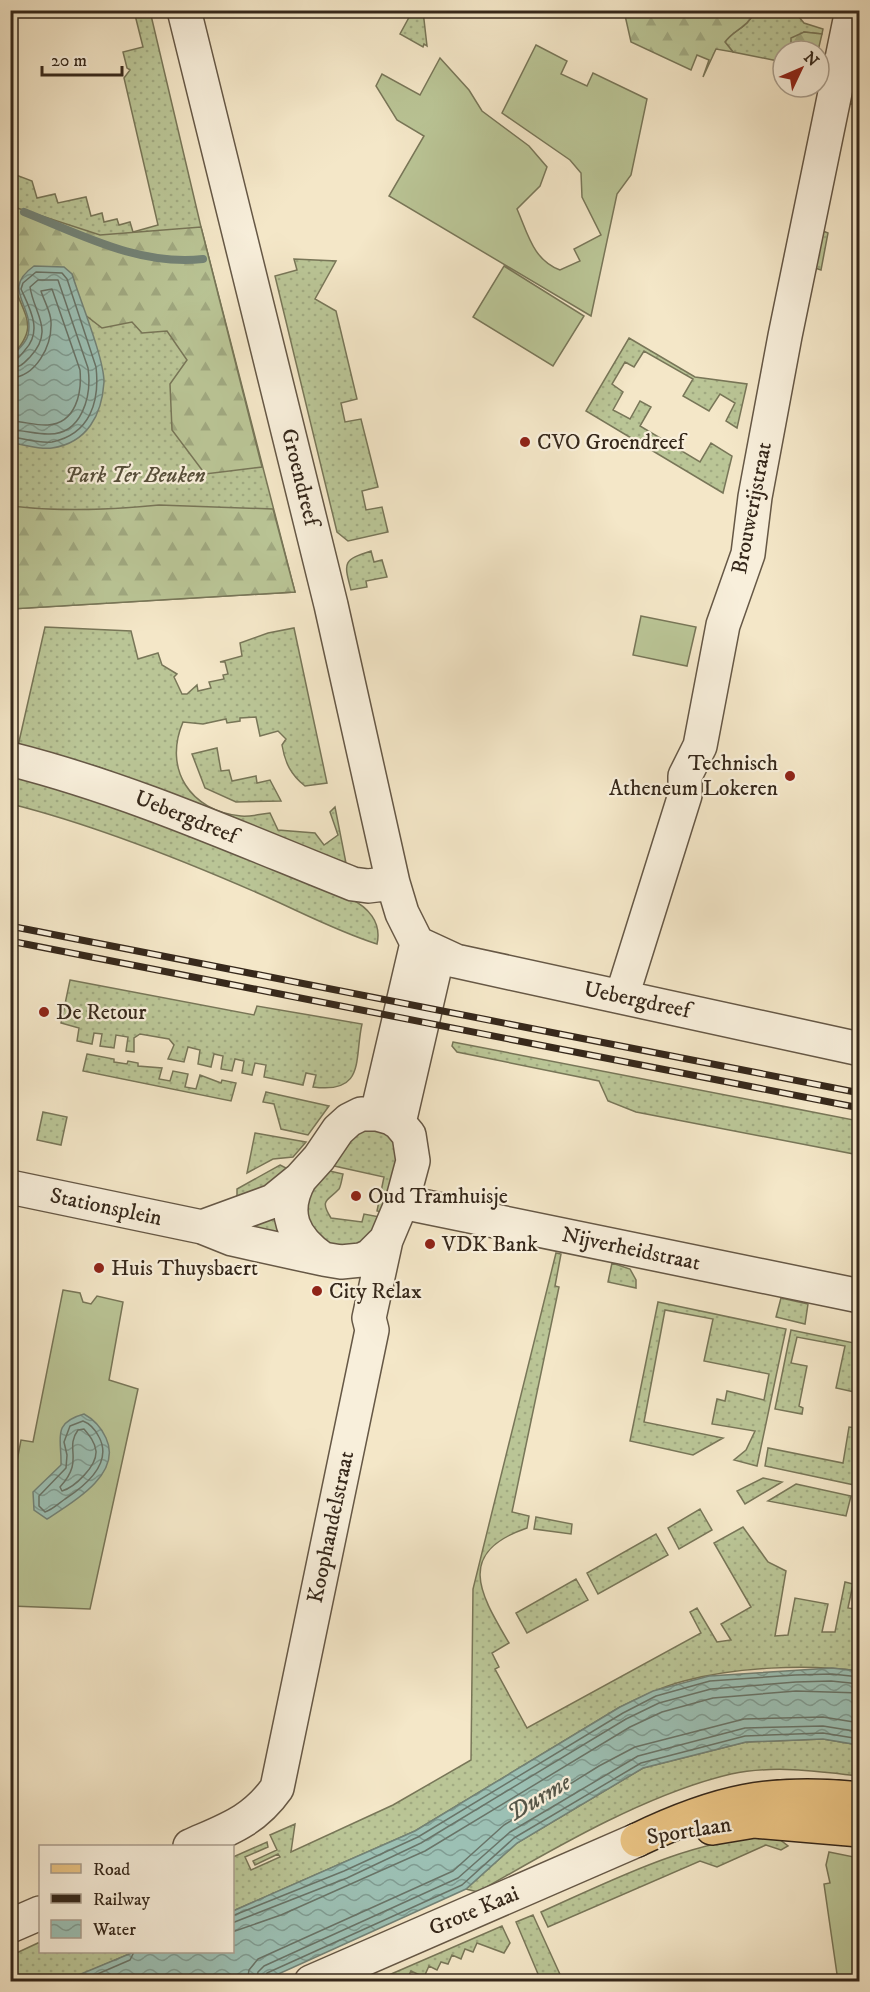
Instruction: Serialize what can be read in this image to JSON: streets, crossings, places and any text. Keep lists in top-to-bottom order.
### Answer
{
  "streets": {
    "main road": ["Sportlaan"],
    "street": [
      "Groendreef",
      "Brouwerijstraat",
      "Uebergdreef",
      "Stationsplein",
      "Nijverheidstraat",
      "Koophandelstraat",
      "Grote Kaai"
    ]
  },
  "crossings": [
    ["Groendreef", "Uebergdreef"],
    ["Brouwerijstraat", "Uebergdreef"],
    ["Stationsplein", "Nijverheidstraat"],
    ["Stationsplein", "Koophandelstraat"],
    ["Nijverheidstraat", "Koophandelstraat"],
    ["Sportlaan", "Grote Kaai"]
  ],
  "water": ["Durme"],
  "parks": ["Park Ter Beuken"],
  "places": [
    "CVO Groendreef",
    "Technisch Atheneum Lokeren",
    "De Retour",
    "Oud Tramhuisje",
    "VDK Bank",
    "Huis Thuysbaert",
    "City Relax"
  ],
  "legend": ["Road", "Railway", "Water"],
  "scale_bar": "20 m",
  "north": "top right"
}
